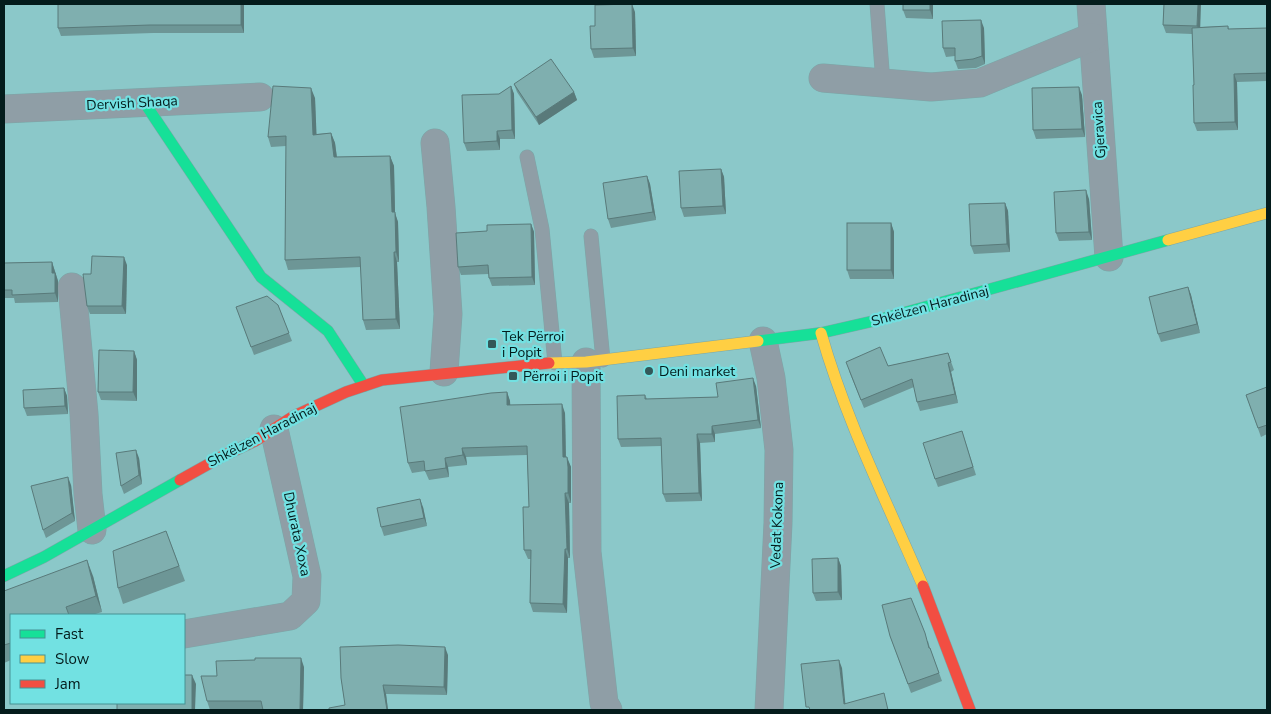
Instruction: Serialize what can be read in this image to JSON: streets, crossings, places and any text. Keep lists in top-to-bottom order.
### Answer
{
  "streets": {
    "street": [
      "Dervish Shaqa",
      "Gjeravica",
      "Shkëlzen Haradinaj",
      "Vedat Kokona",
      "Dhurata Xoxa"
    ]
  },
  "crossings": [
    ["Gjeravica", "Shkëlzen Haradinaj"],
    ["Shkëlzen Haradinaj", "Vedat Kokona"],
    ["Shkëlzen Haradinaj", "Dhurata Xoxa"]
  ],
  "places": {
    "transit": ["Tek Përroi i Popit", "Përroi i Popit"],
    "other": ["Deni market"]
  },
  "legend": ["Fast", "Slow", "Jam"]
}
